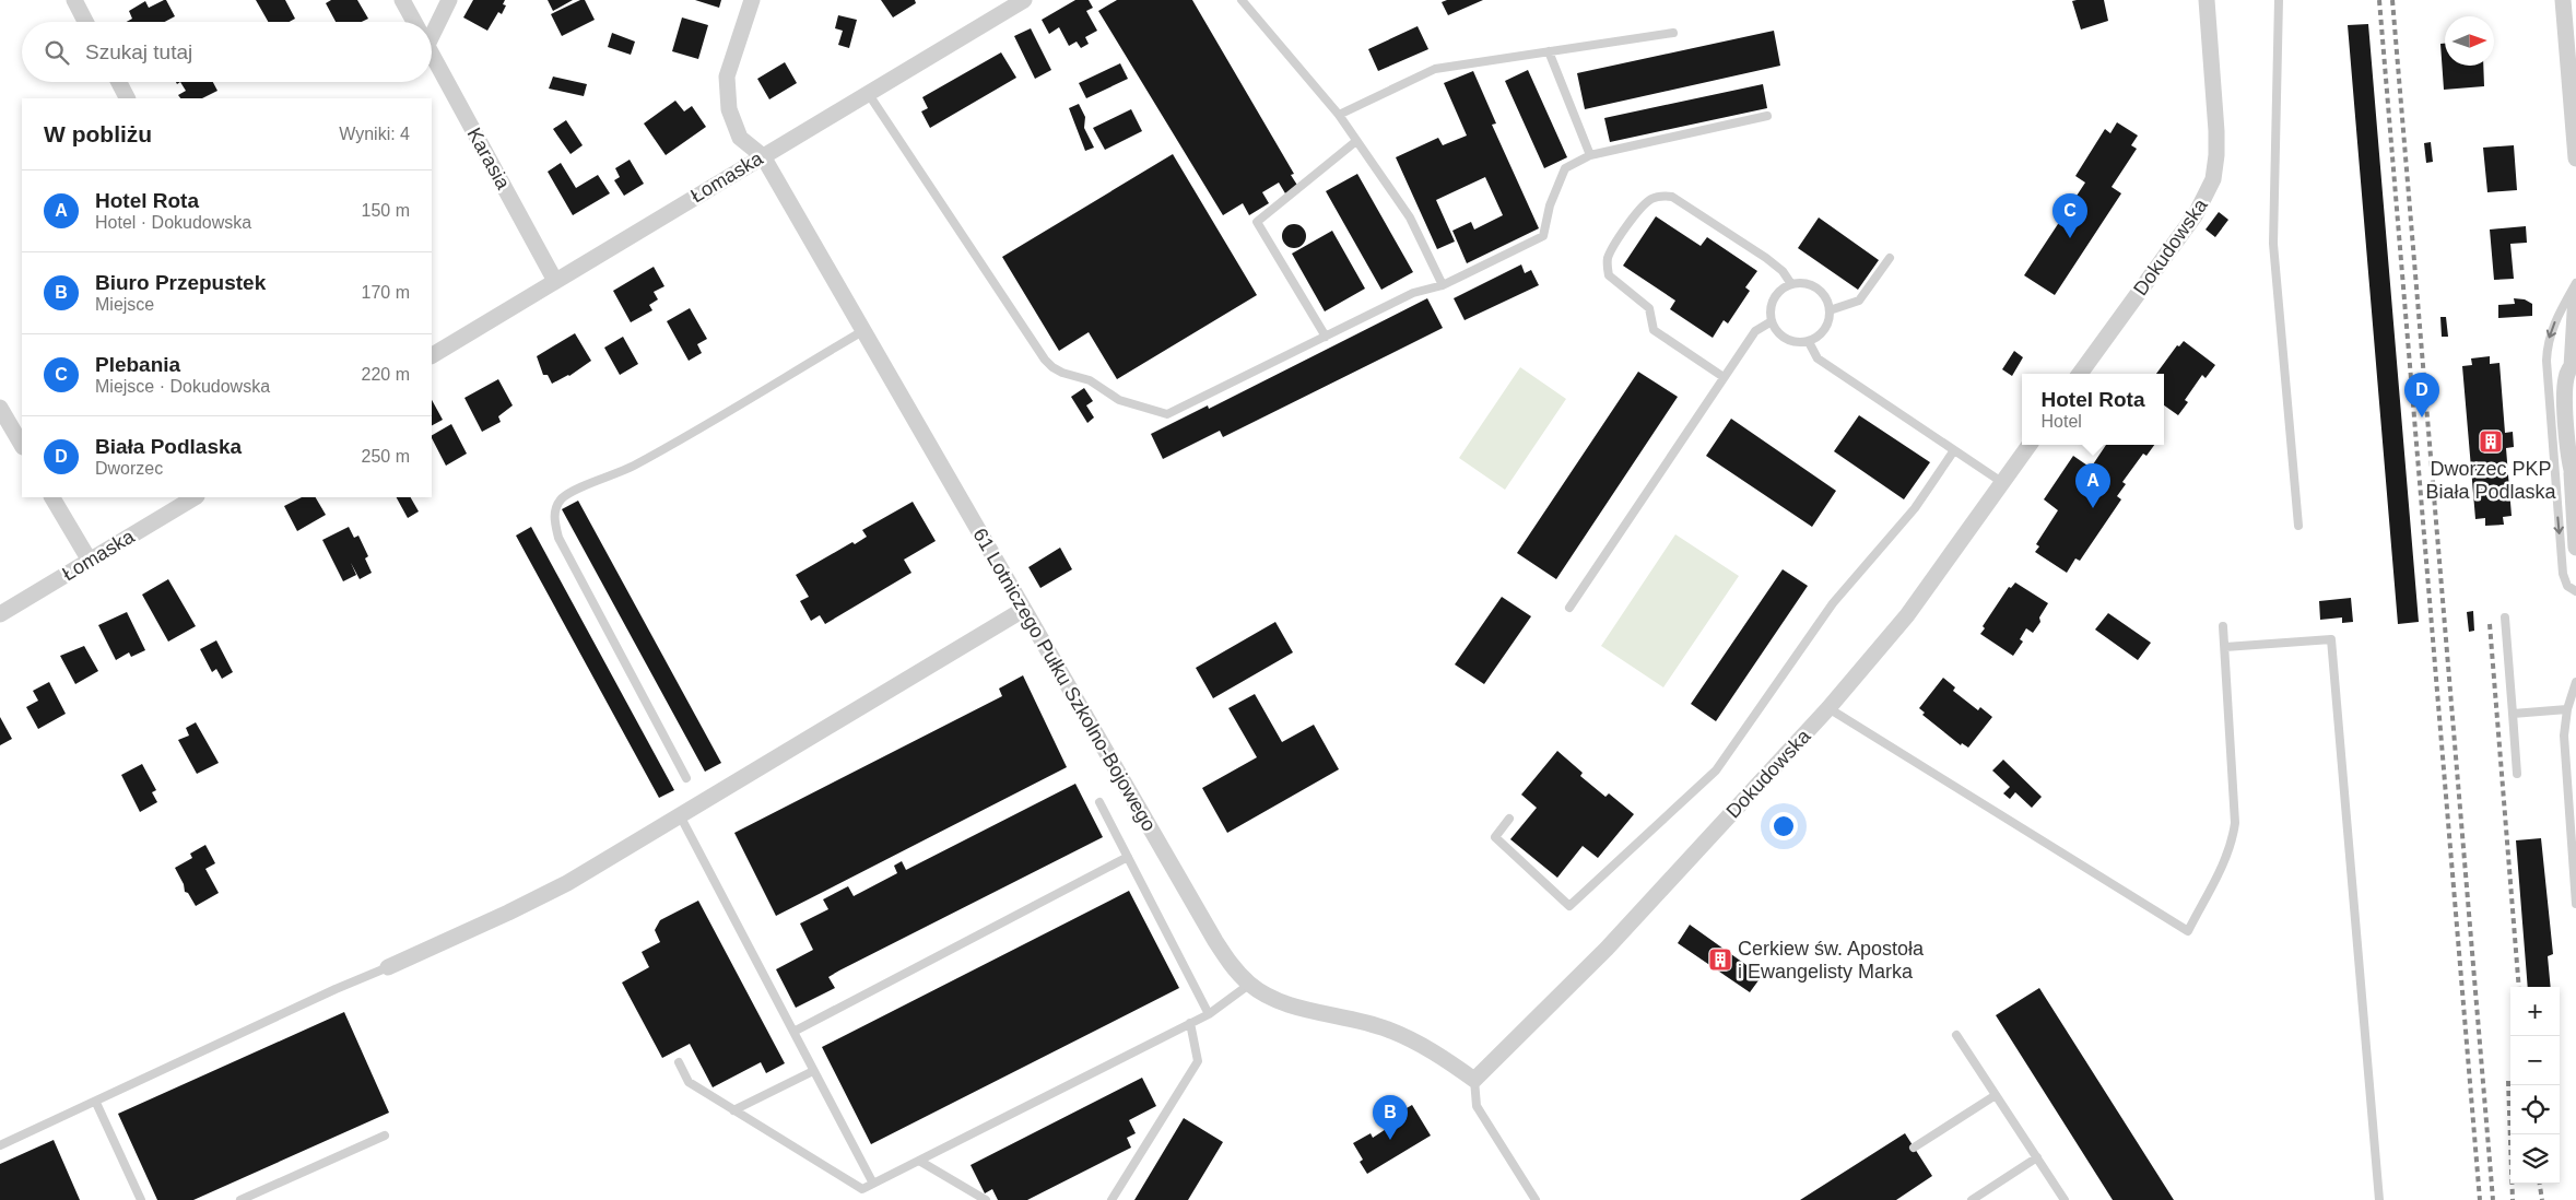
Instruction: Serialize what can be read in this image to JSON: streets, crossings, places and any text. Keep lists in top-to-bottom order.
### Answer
{
  "streets": {
    "street": [
      "Karasia",
      "Łomaska",
      "Dokudowska",
      "61 Lotniczego Pułku Szkolno-Bojowego"
    ]
  },
  "crossings": [
    ["Karasia", "Łomaska"],
    ["Łomaska", "61 Lotniczego Pułku Szkolno-Bojowego"],
    ["Dokudowska", "61 Lotniczego Pułku Szkolno-Bojowego"]
  ],
  "places": {
    "building": ["Dworzec PKP Biała Podlaska", "Cerkiew św. Apostoła i Ewangelisty Marka"]
  },
  "north": "right",
  "page": {
    "search": "Szukaj tutaj",
    "heading": ["W pobliżu", "Wyniki: 4"],
    "list": [
      {
        "mark": "A",
        "name": "Hotel Rota",
        "note": "Hotel · Dokudowska",
        "value": "150 m"
      },
      {
        "mark": "B",
        "name": "Biuro Przepustek",
        "note": "Miejsce",
        "value": "170 m"
      },
      {
        "mark": "C",
        "name": "Plebania",
        "note": "Miejsce · Dokudowska",
        "value": "220 m"
      },
      {
        "mark": "D",
        "name": "Biała Podlaska",
        "note": "Dworzec",
        "value": "250 m"
      }
    ],
    "pins": [
      "C",
      "D",
      "A",
      "B"
    ],
    "popup": ["Hotel Rota", "Hotel"],
    "map_buttons": ["+", "−"]
  }
}
